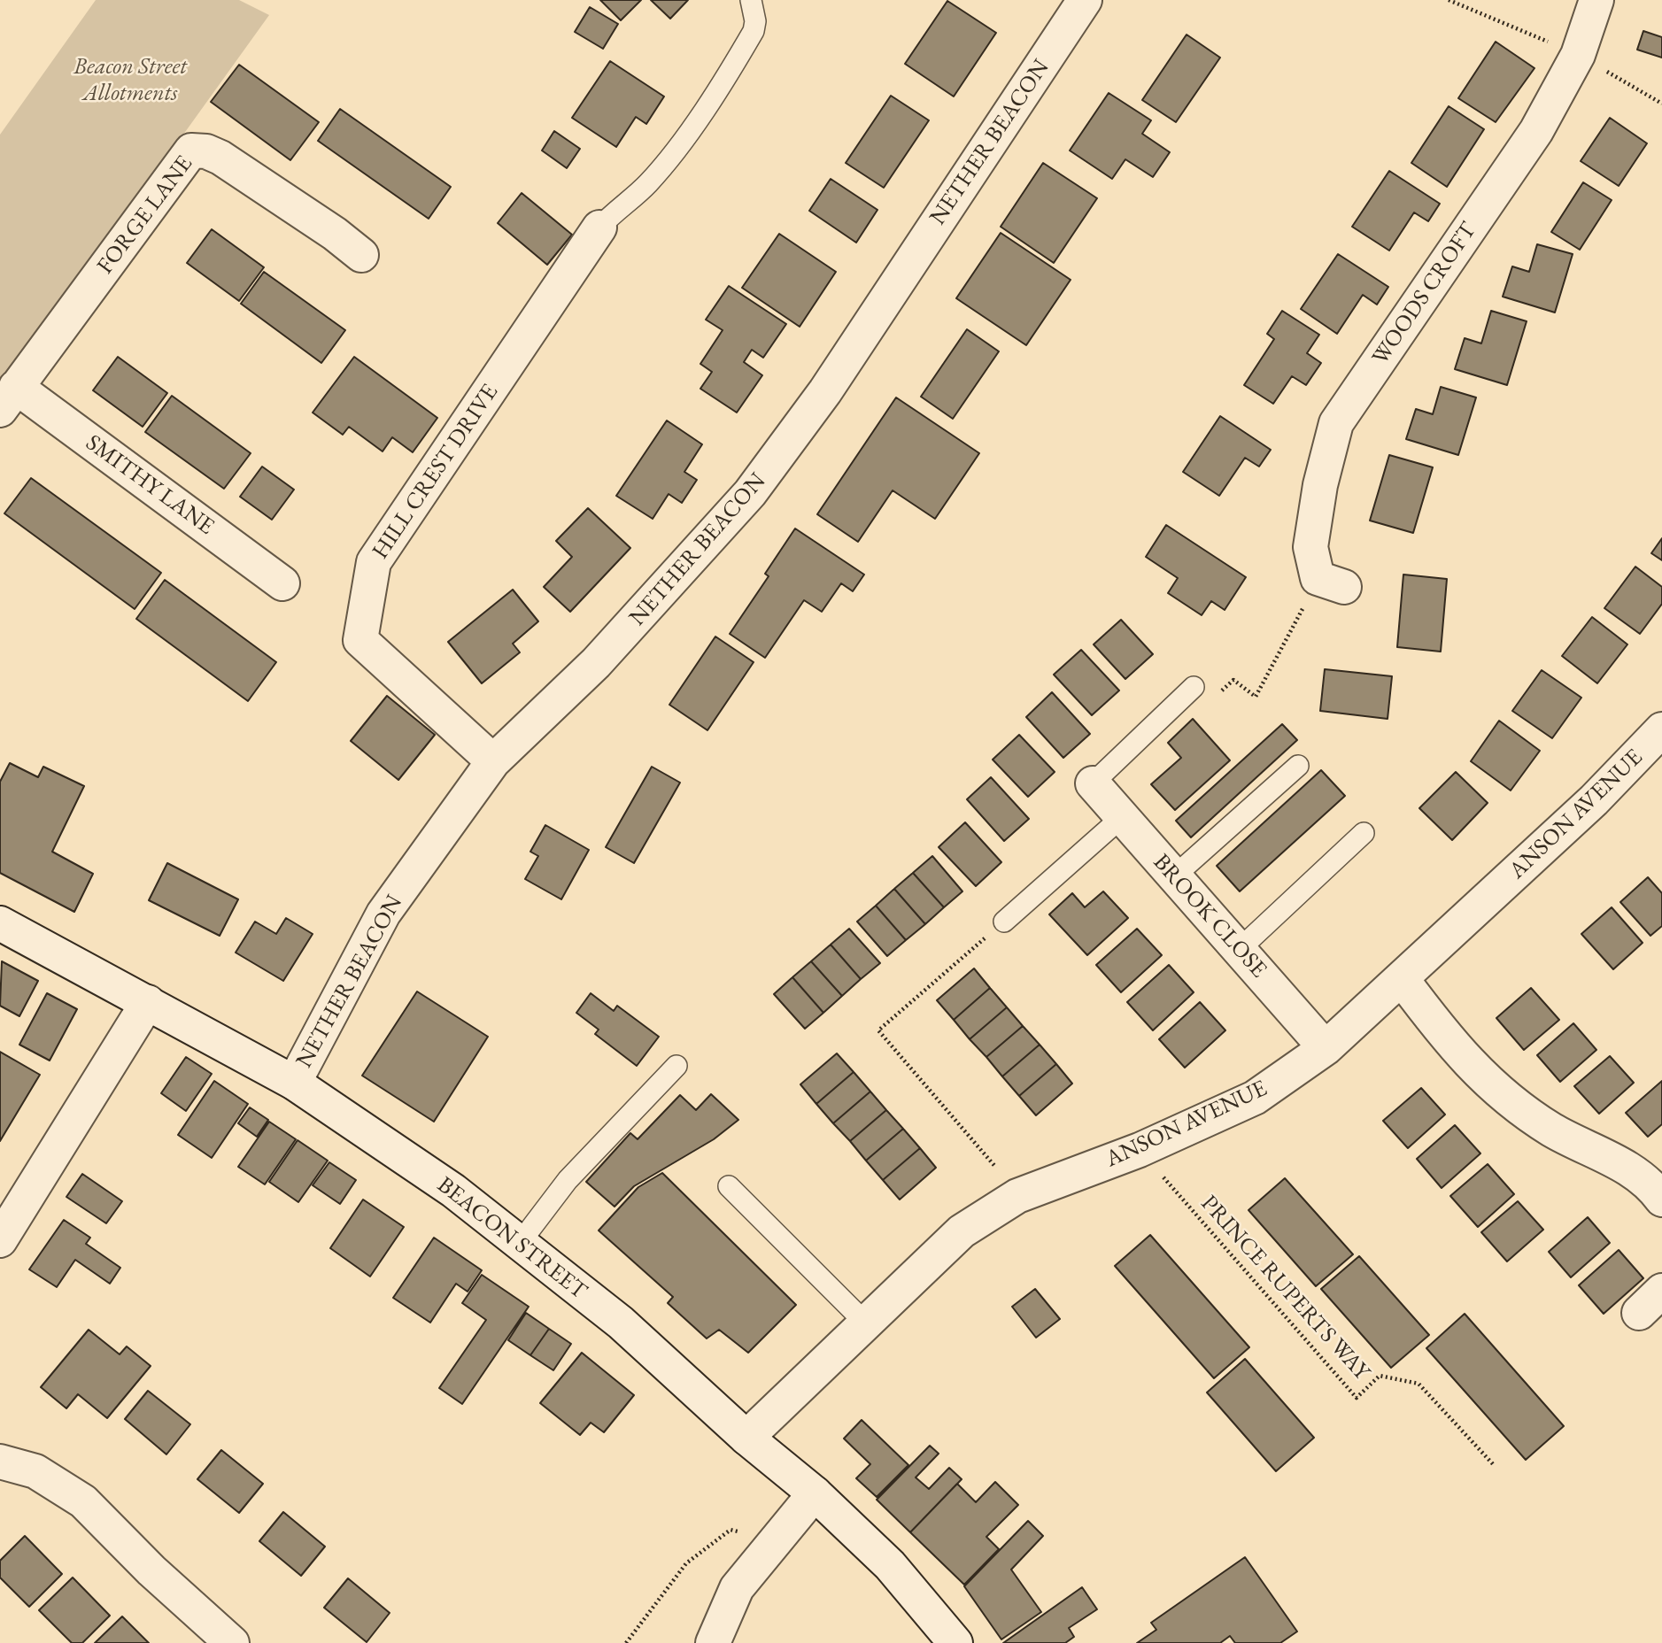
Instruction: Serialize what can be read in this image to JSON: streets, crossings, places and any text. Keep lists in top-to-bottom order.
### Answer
{
  "streets": {
    "street": [
      "NETHER BEACON",
      "FORGE LANE",
      "WOODS CROFT",
      "HILL CREST DRIVE",
      "SMITHY LANE",
      "ANSON AVENUE",
      "BROOK CLOSE",
      "BEACON STREET"
    ],
    "path": ["PRINCE RUPERTS WAY"]
  },
  "crossings": [
    ["NETHER BEACON", "HILL CREST DRIVE"],
    ["NETHER BEACON", "BEACON STREET"],
    ["FORGE LANE", "SMITHY LANE"],
    ["ANSON AVENUE", "BROOK CLOSE"],
    ["ANSON AVENUE", "BEACON STREET"],
    ["ANSON AVENUE", "PRINCE RUPERTS WAY"]
  ],
  "parks": ["Beacon Street Allotments"]
}
